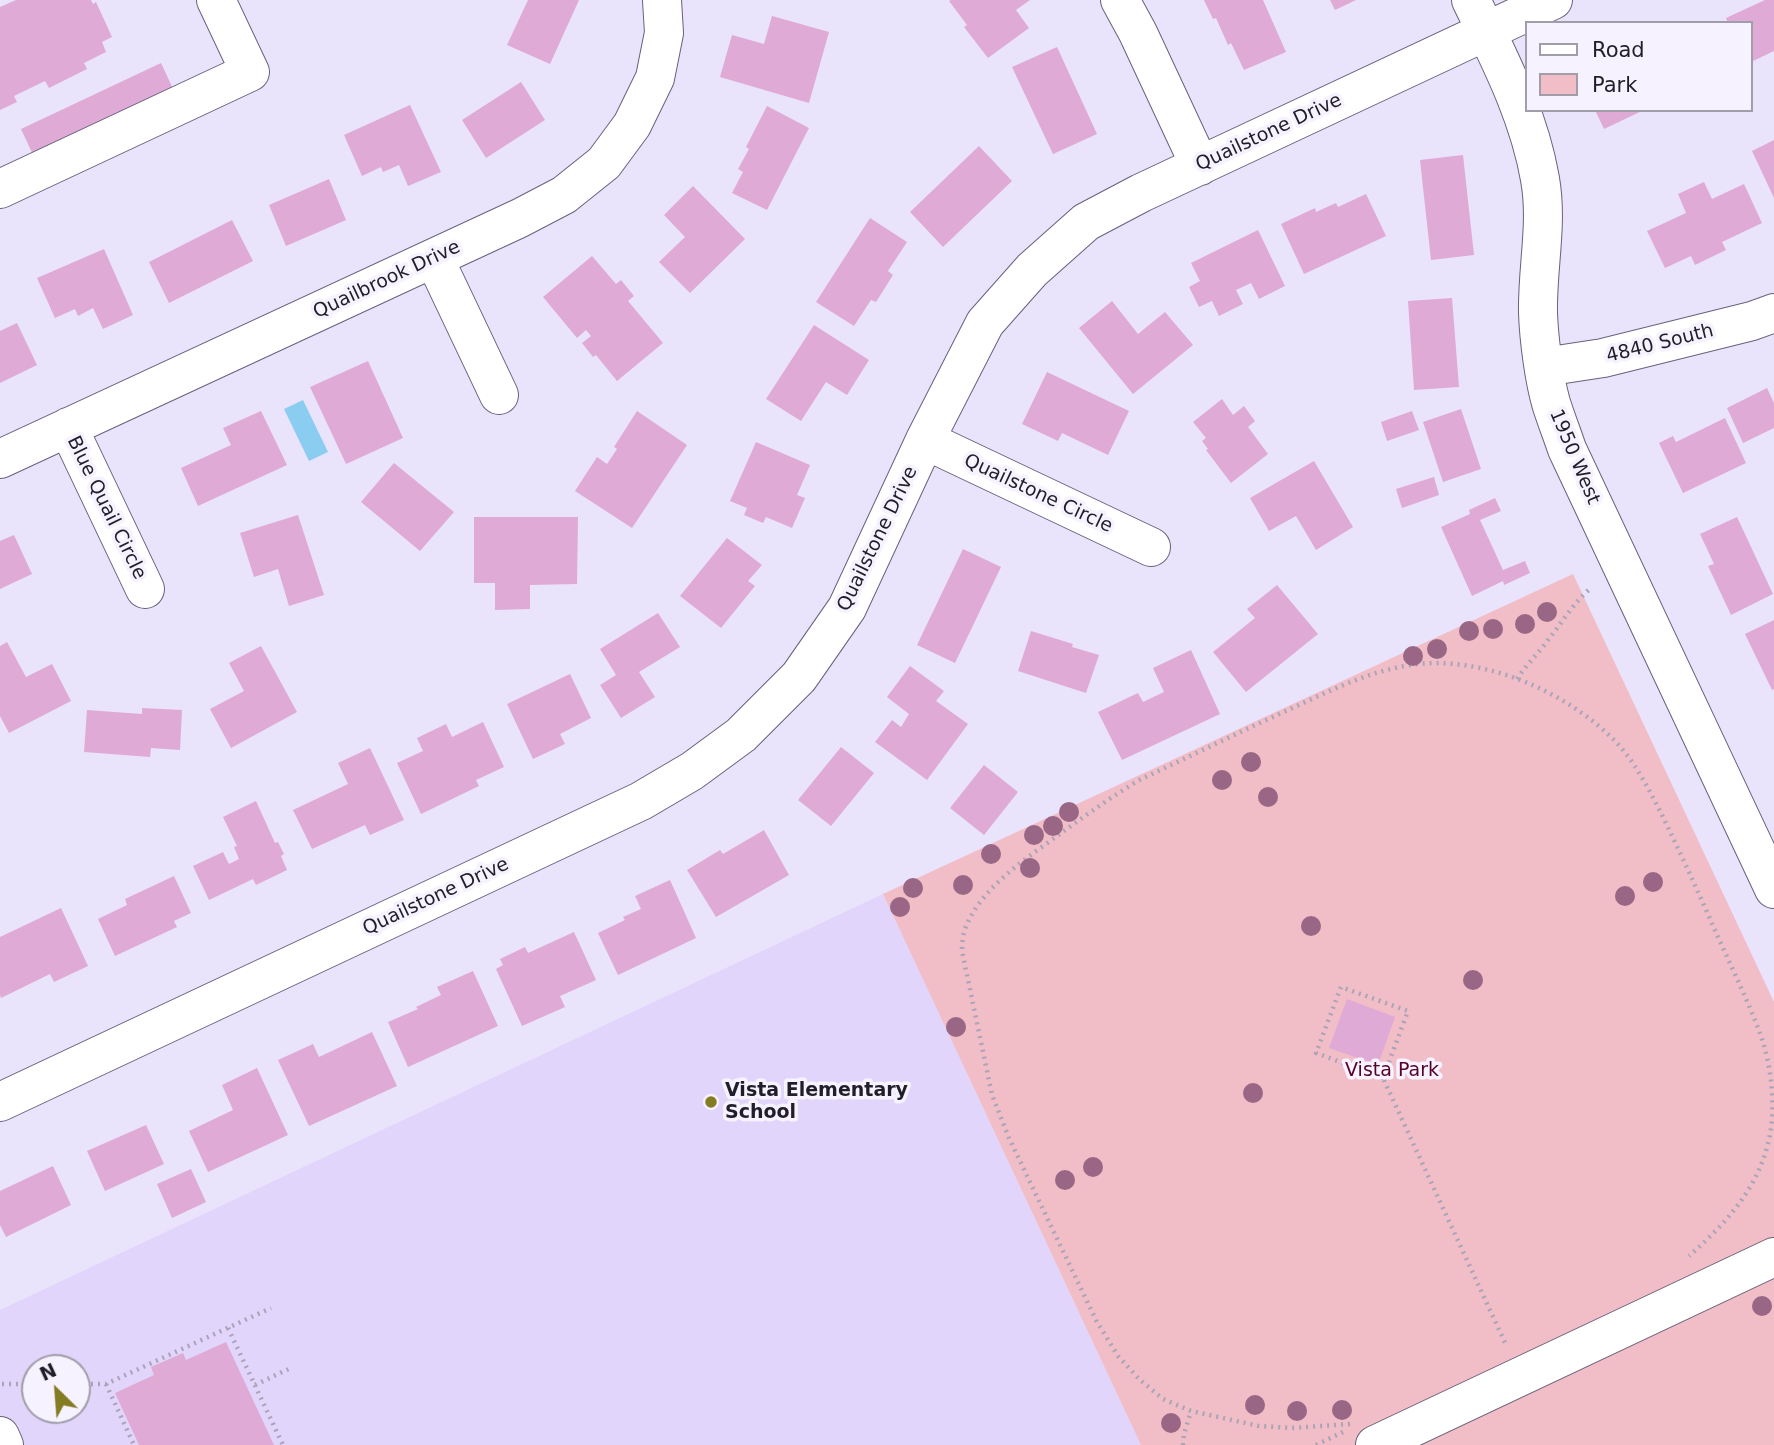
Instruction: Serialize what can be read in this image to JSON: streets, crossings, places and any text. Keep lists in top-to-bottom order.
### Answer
{
  "streets": {
    "street": [
      "Quailstone Drive",
      "Quailbrook Drive",
      "4840 South",
      "1950 West",
      "Quailstone Circle",
      "Blue Quail Circle"
    ]
  },
  "crossings": [
    ["Quailstone Drive", "1950 West"],
    ["Quailstone Drive", "Quailstone Circle"],
    ["Quailbrook Drive", "Blue Quail Circle"],
    ["4840 South", "1950 West"]
  ],
  "parks": ["Vista Park"],
  "places": ["Vista Elementary School"],
  "legend": ["Road", "Park"],
  "north": "top left"
}
